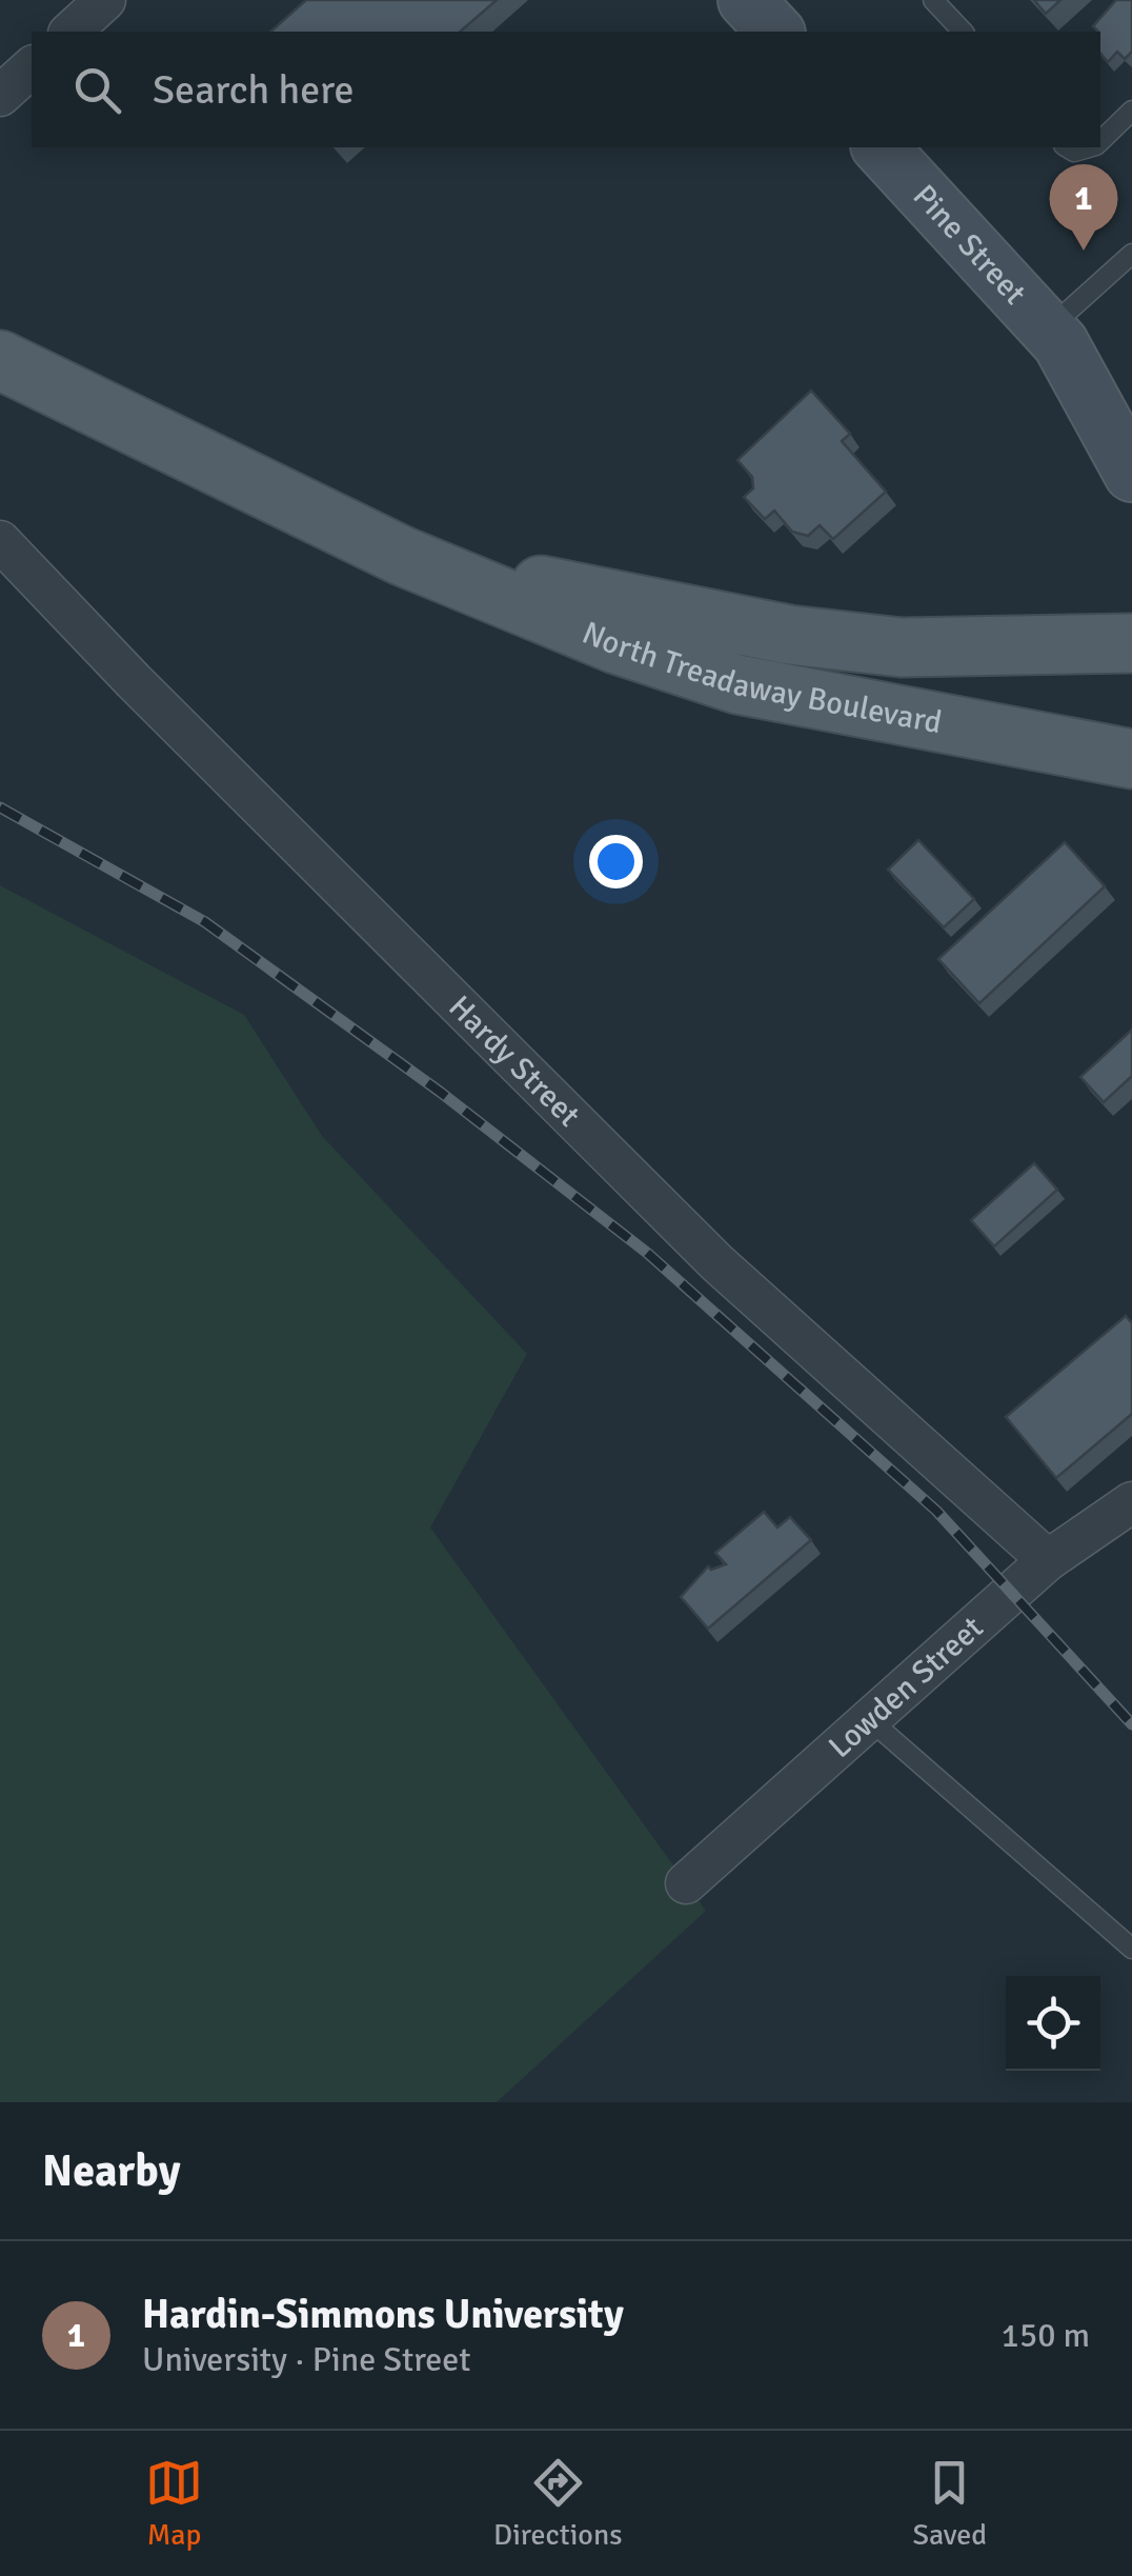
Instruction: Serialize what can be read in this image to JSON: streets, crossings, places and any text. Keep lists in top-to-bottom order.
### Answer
{
  "streets": {
    "main road": ["North Treadaway Boulevard"],
    "street": ["Pine Street", "Hardy Street", "Lowden Street"]
  },
  "crossings": [
    ["Hardy Street", "Lowden Street"]
  ],
  "page": {
    "search": "Search here",
    "pins": "1",
    "heading": "Nearby",
    "list": [
      {
        "mark": "1",
        "name": "Hardin-Simmons University",
        "note": "University · Pine Street",
        "value": "150 m"
      }
    ],
    "nav": ["Map", "Directions", "Saved"]
  }
}
